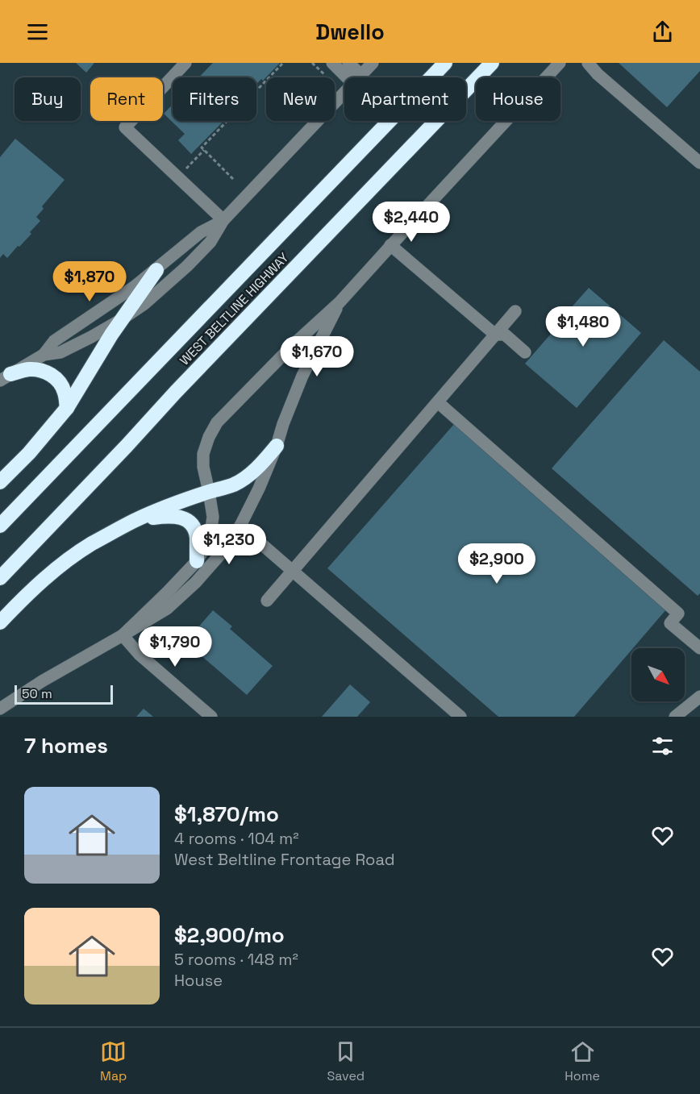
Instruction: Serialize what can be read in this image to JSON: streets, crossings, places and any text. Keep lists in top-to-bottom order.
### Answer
{
  "streets": {
    "highway": ["WEST BELTLINE HIGHWAY"]
  },
  "scale_bar": "50 m",
  "north": "bottom right",
  "page": {
    "header": "Dwello",
    "chip": [
      "Buy",
      "Rent",
      "Filters",
      "New",
      "Apartment",
      "House"
    ],
    "price": [
      "$2,440",
      "$1,870",
      "$1,480",
      "$1,670",
      "$1,230",
      "$2,900",
      "$1,790"
    ],
    "scale": "50 m",
    "heading": "7 homes",
    "list": [
      {
        "name": "$1,870/mo",
        "note": "4 rooms · 104 m² · West Beltline Frontage Road"
      },
      {
        "name": "$2,900/mo",
        "note": "5 rooms · 148 m² · House"
      }
    ],
    "tabs": ["Map", "Saved", "Home"]
  }
}
